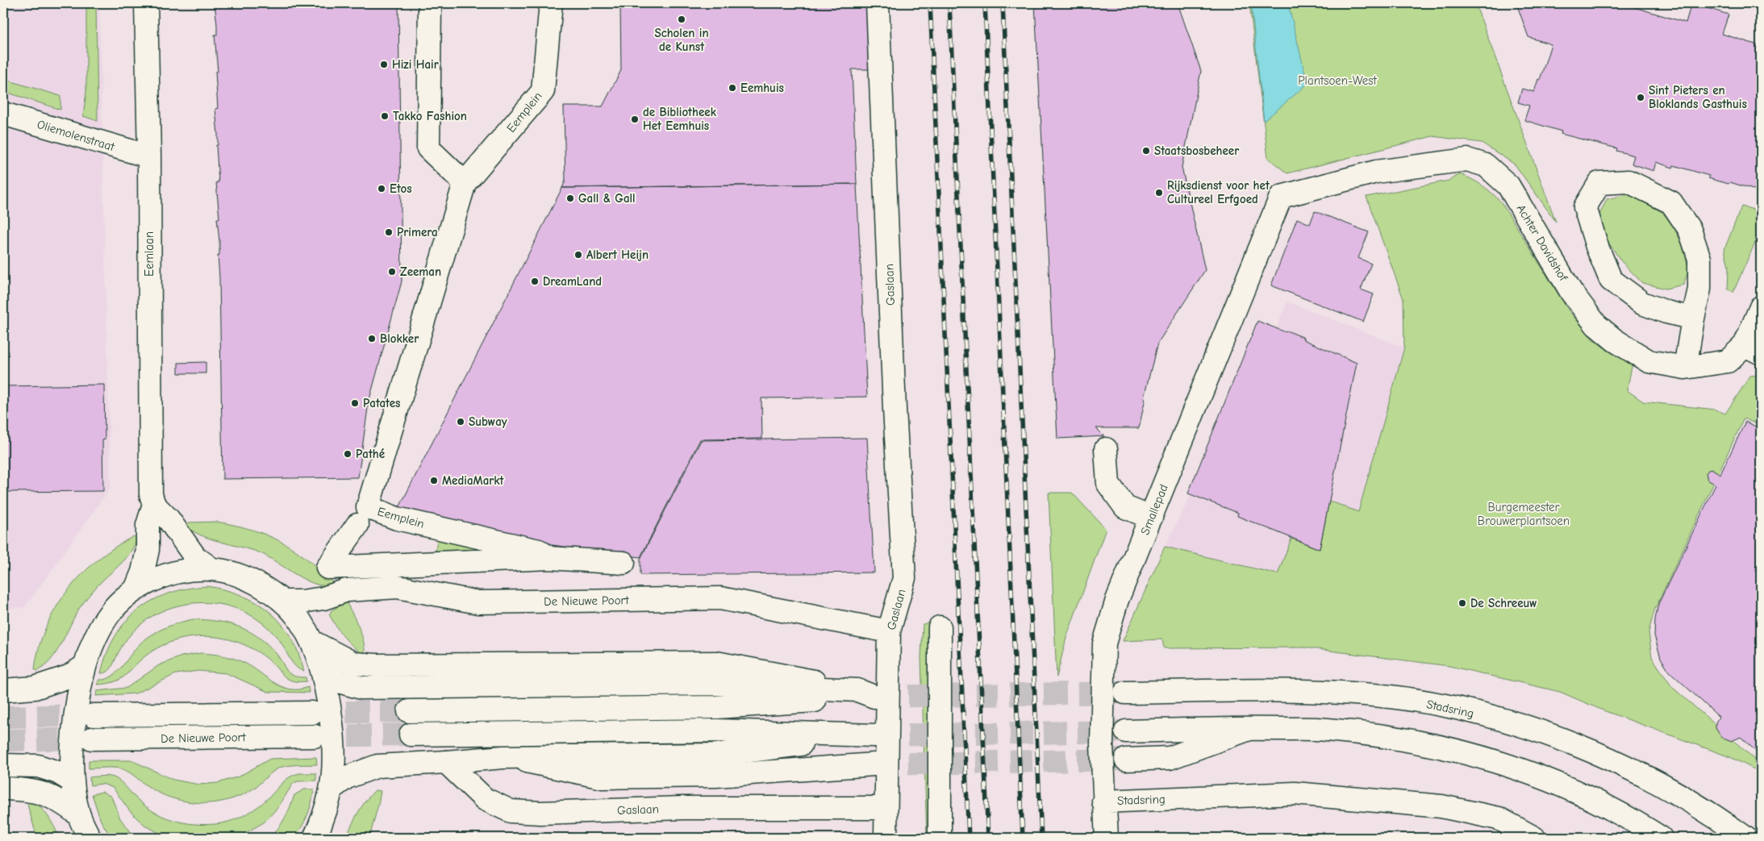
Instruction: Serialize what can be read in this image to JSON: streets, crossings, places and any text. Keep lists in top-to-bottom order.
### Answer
{
  "streets": {
    "street": [
      "Eemplein",
      "Oliemolenstraat",
      "Achter Davidshof",
      "Eemlaan",
      "Gaslaan",
      "Smallepad",
      "De Nieuwe Poort",
      "Stadsring"
    ]
  },
  "crossings": [
    ["Oliemolenstraat", "Eemlaan"],
    ["Achter Davidshof", "Smallepad"],
    ["Gaslaan", "De Nieuwe Poort"],
    ["Smallepad", "Stadsring"]
  ],
  "parks": ["Plantsoen-West", "Burgemeester Brouwerplantsoen"],
  "places": [
    "Scholen in de Kunst",
    "Hizi Hair",
    "Eemhuis",
    "Sint Pieters en Bloklands Gasthuis",
    "Takko Fashion",
    "de Bibliotheek Het Eemhuis",
    "Staatsbosbeheer",
    "Etos",
    "Rijksdienst voor het Cultureel Erfgoed",
    "Gall & Gall",
    "Primera",
    "Albert Heijn",
    "Zeeman",
    "DreamLand",
    "Blokker",
    "Patates",
    "Subway",
    "Pathé",
    "MediaMarkt",
    "De Schreeuw"
  ]
}
